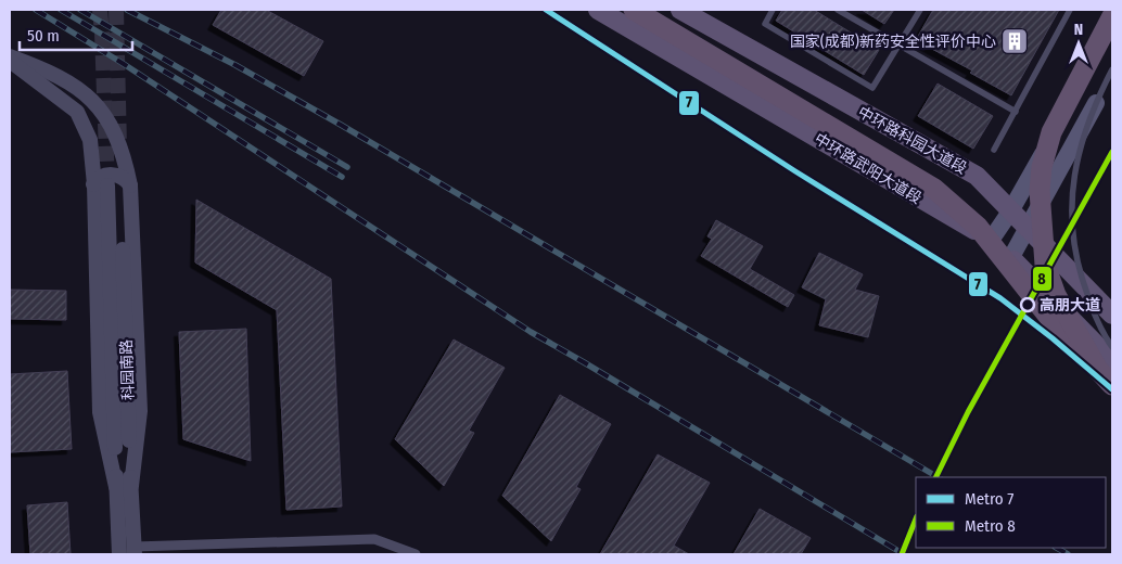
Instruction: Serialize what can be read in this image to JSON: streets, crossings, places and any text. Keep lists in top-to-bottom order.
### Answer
{
  "streets": {
    "main road": ["中环路科园大道段", "中环路武阳大道段"],
    "street": ["科园南路"]
  },
  "places": {
    "building": ["国家(成都)新药安全性评价中心"],
    "other": ["高朋大道"]
  },
  "lines": ["metro line 7", "metro line 8"],
  "legend": ["Metro 7", "Metro 8"],
  "scale_bar": "50 m",
  "north": "top"
}
